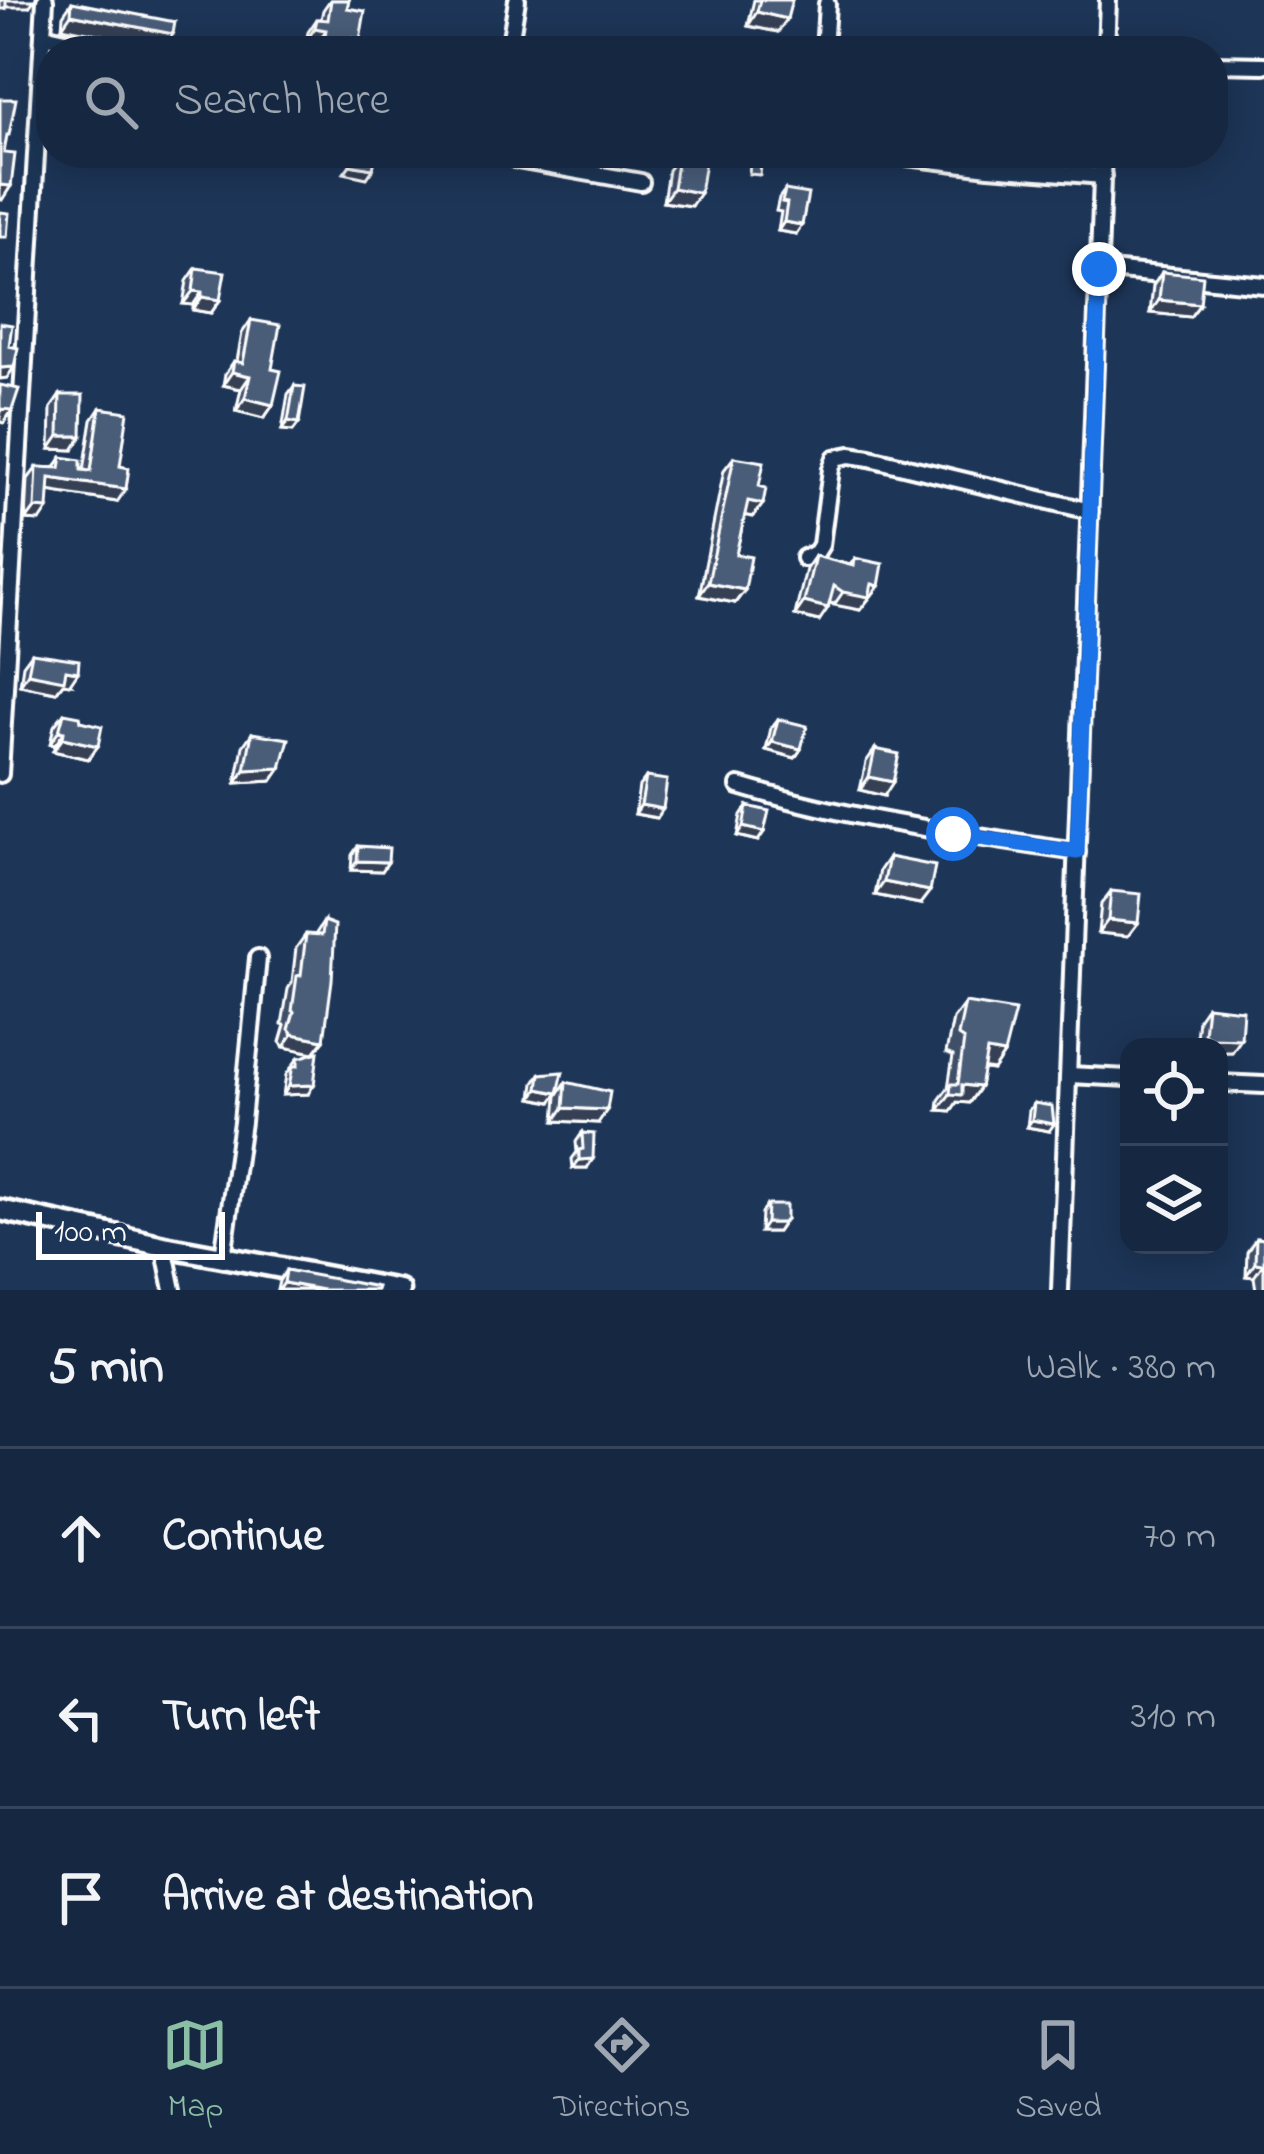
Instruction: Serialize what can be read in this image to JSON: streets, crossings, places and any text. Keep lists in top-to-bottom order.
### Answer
{
  "scale_bar": "100 m",
  "page": {
    "search": "Search here",
    "scale": "100 m",
    "heading": ["5 min", "Walk · 380 m"],
    "list": [
      ["Continue", "70 m"],
      ["Turn left", "310 m"],
      "Arrive at destination"
    ],
    "nav": ["Map", "Directions", "Saved"]
  }
}
